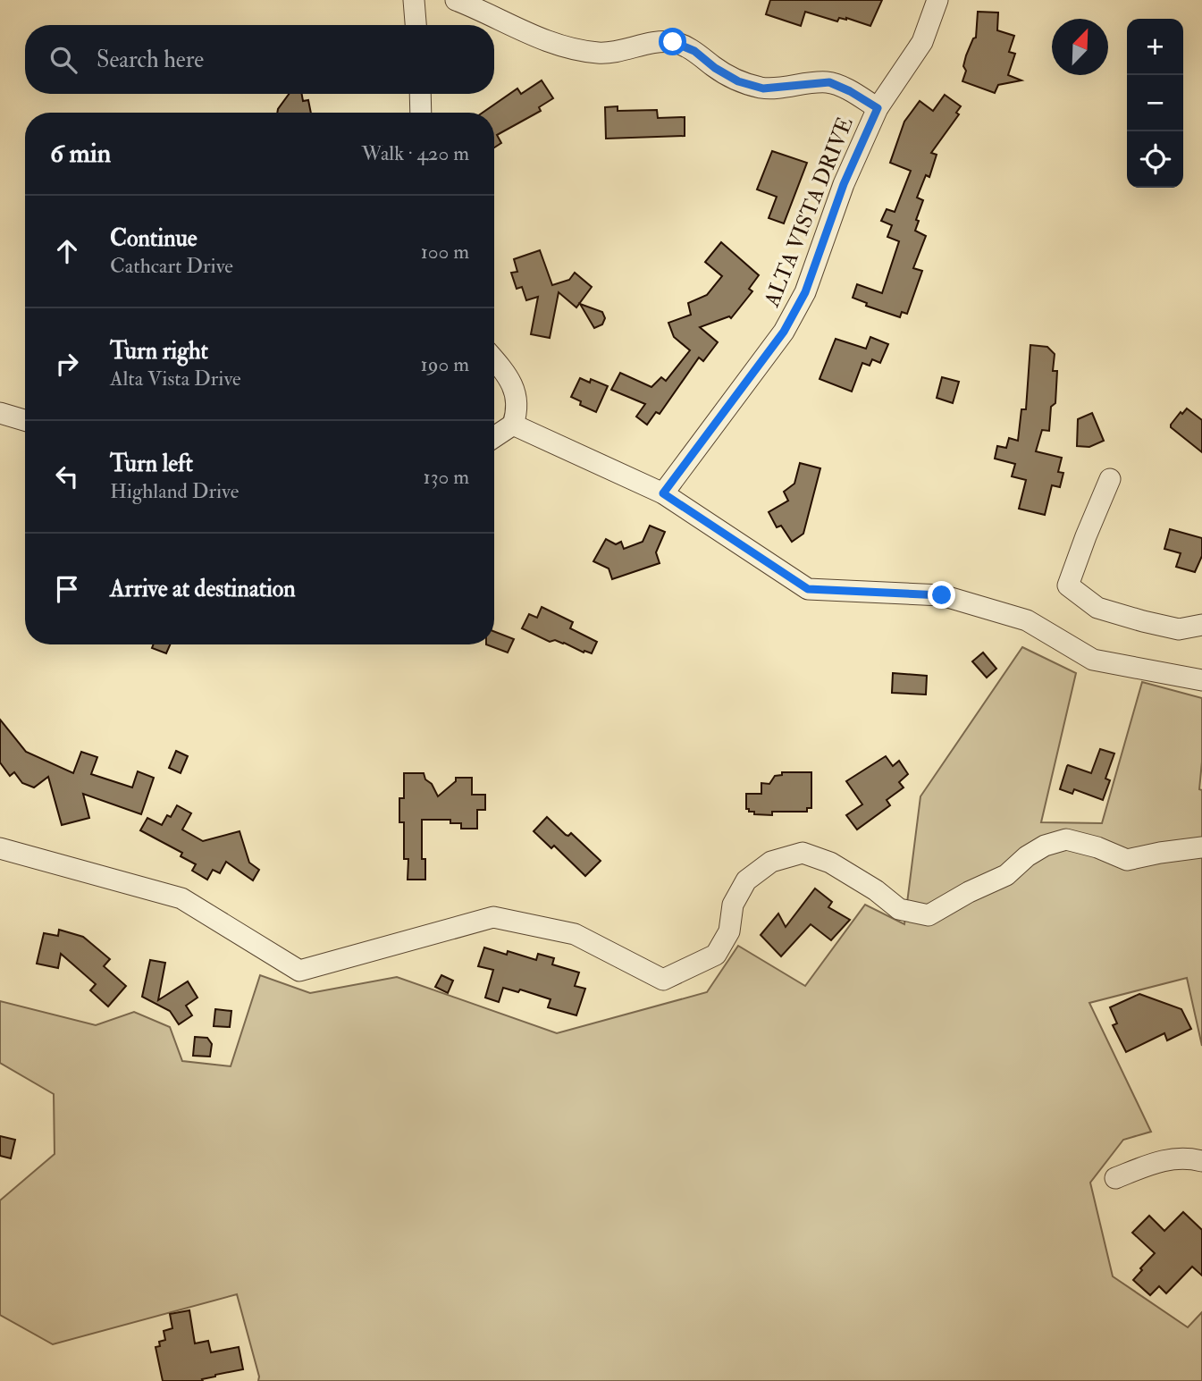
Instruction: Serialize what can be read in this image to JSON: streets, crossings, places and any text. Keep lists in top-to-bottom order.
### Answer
{
  "streets": {
    "street": ["ALTA VISTA DRIVE"]
  },
  "north": "top right",
  "page": {
    "map_buttons": ["+", "−"],
    "search": "Search here",
    "heading": ["6 min", "Walk · 420 m"],
    "list": [
      ["Continue", "Cathcart Drive", "100 m"],
      ["Turn right", "Alta Vista Drive", "190 m"],
      ["Turn left", "Highland Drive", "130 m"],
      "Arrive at destination"
    ]
  }
}
